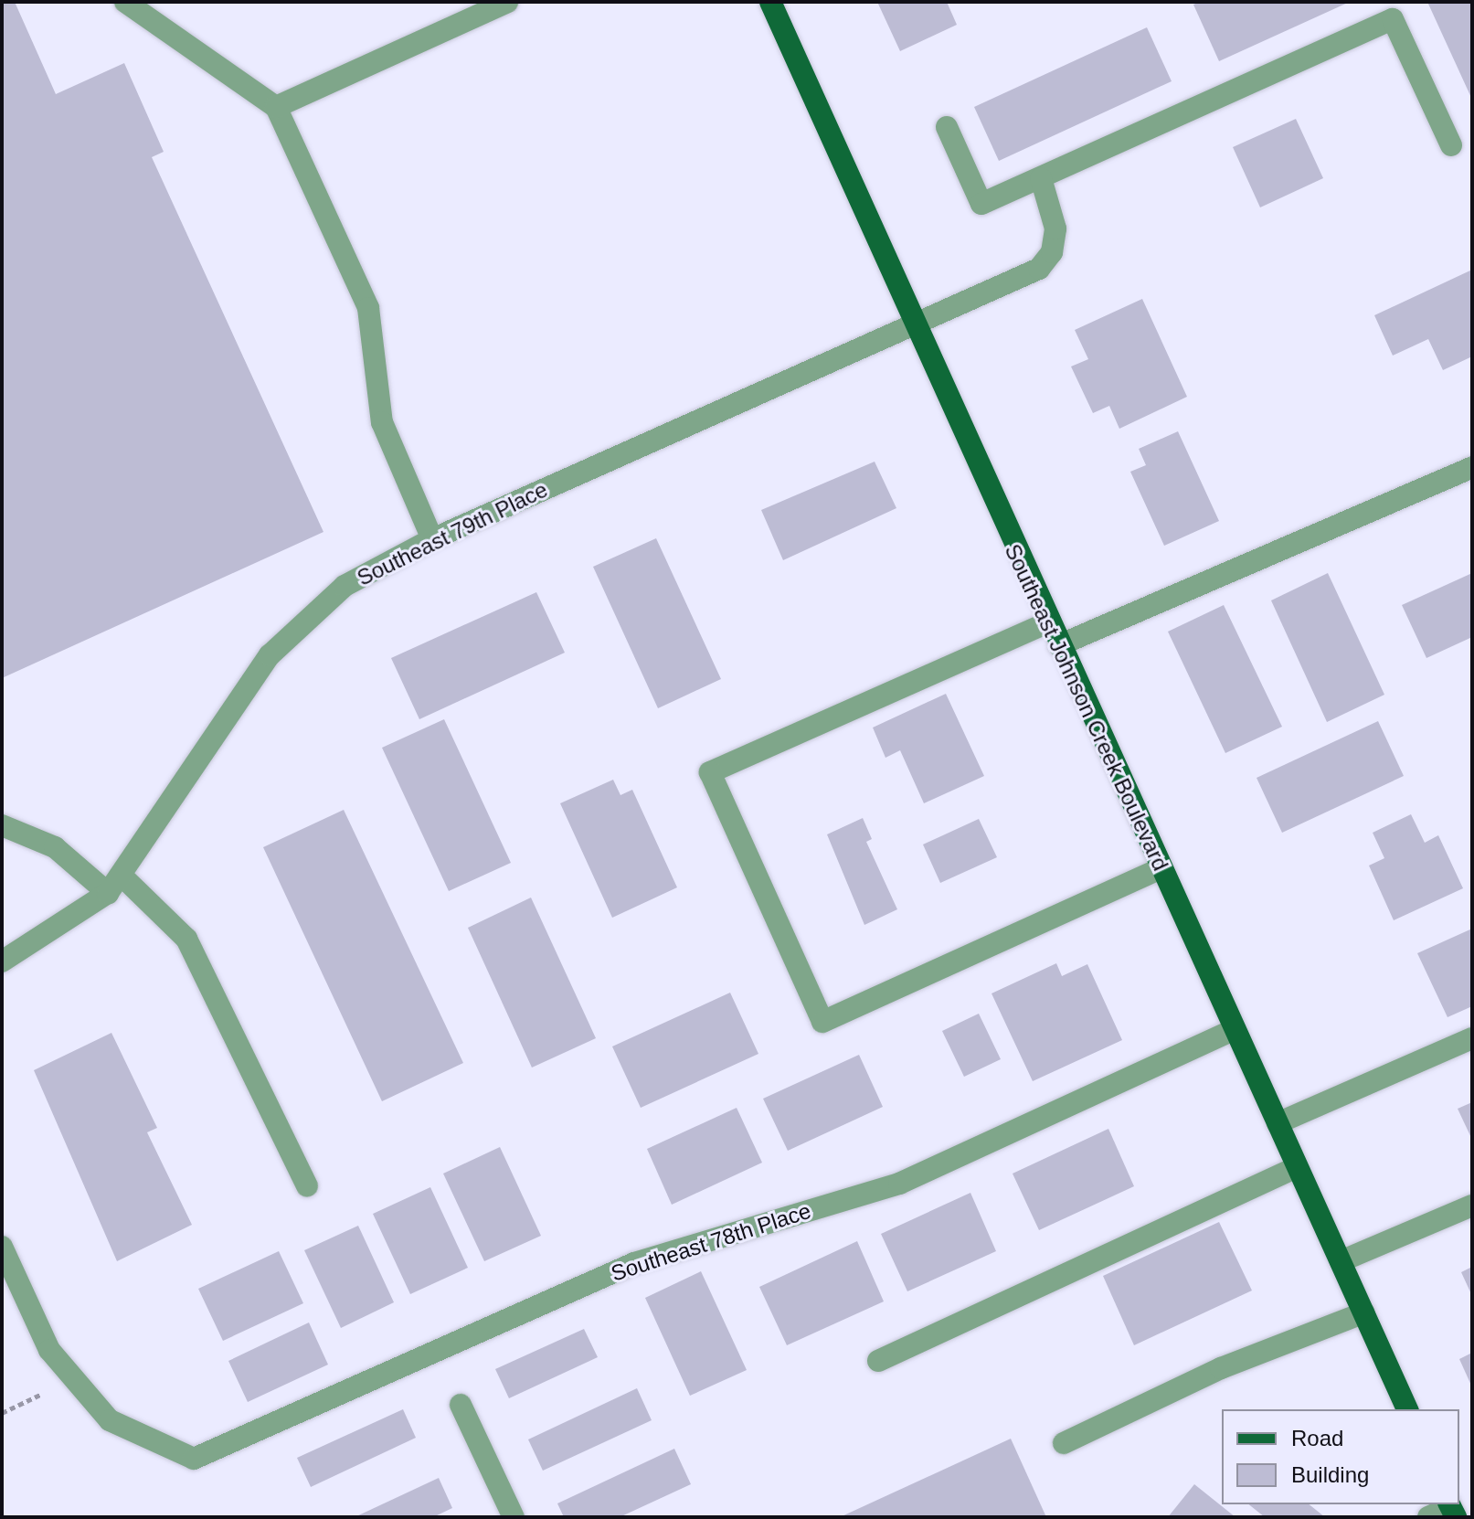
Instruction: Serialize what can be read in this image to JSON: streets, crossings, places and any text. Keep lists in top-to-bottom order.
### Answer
{
  "streets": {
    "main road": ["Southeast Johnson Creek Boulevard"],
    "street": ["Southeast 79th Place", "Southeast 78th Place"]
  },
  "crossings": [
    ["Southeast 79th Place", "Southeast Johnson Creek Boulevard"],
    ["Southeast Johnson Creek Boulevard", "Southeast 78th Place"]
  ],
  "legend": ["Road", "Building"]
}
